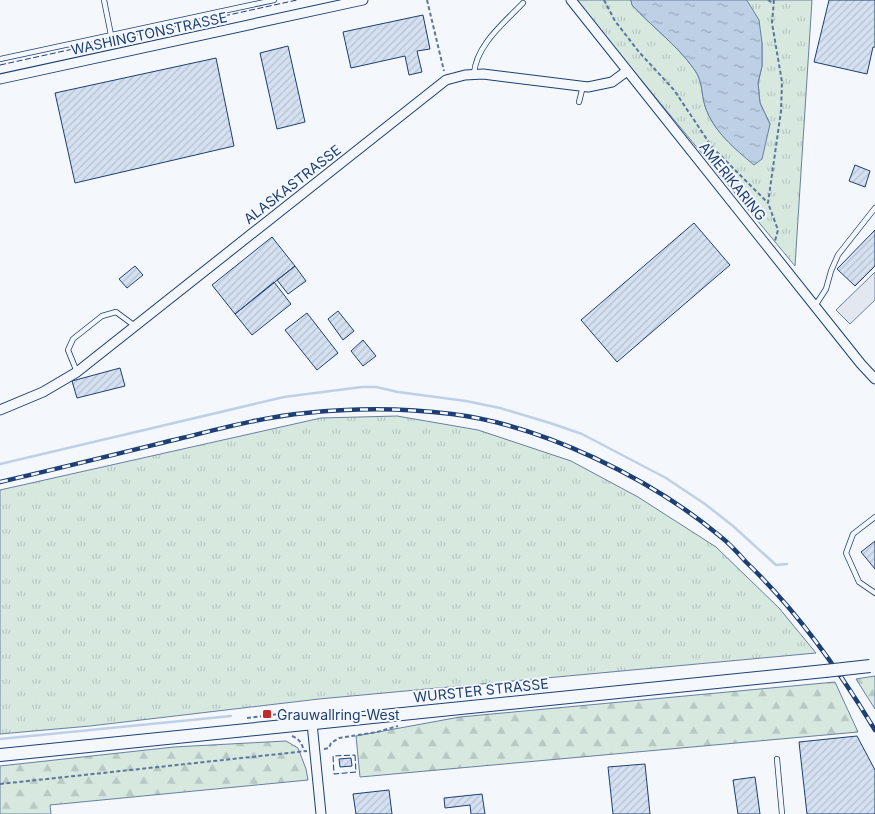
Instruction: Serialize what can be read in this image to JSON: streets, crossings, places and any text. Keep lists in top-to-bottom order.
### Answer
{
  "streets": {
    "main road": ["WURSTER STRASSE"],
    "street": ["WASHINGTONSTRASSE", "AMERIKARING", "ALASKASTRASSE"]
  },
  "crossings": [
    ["AMERIKARING", "ALASKASTRASSE"]
  ],
  "places": {
    "transit": ["Grauwallring-West"]
  }
}
